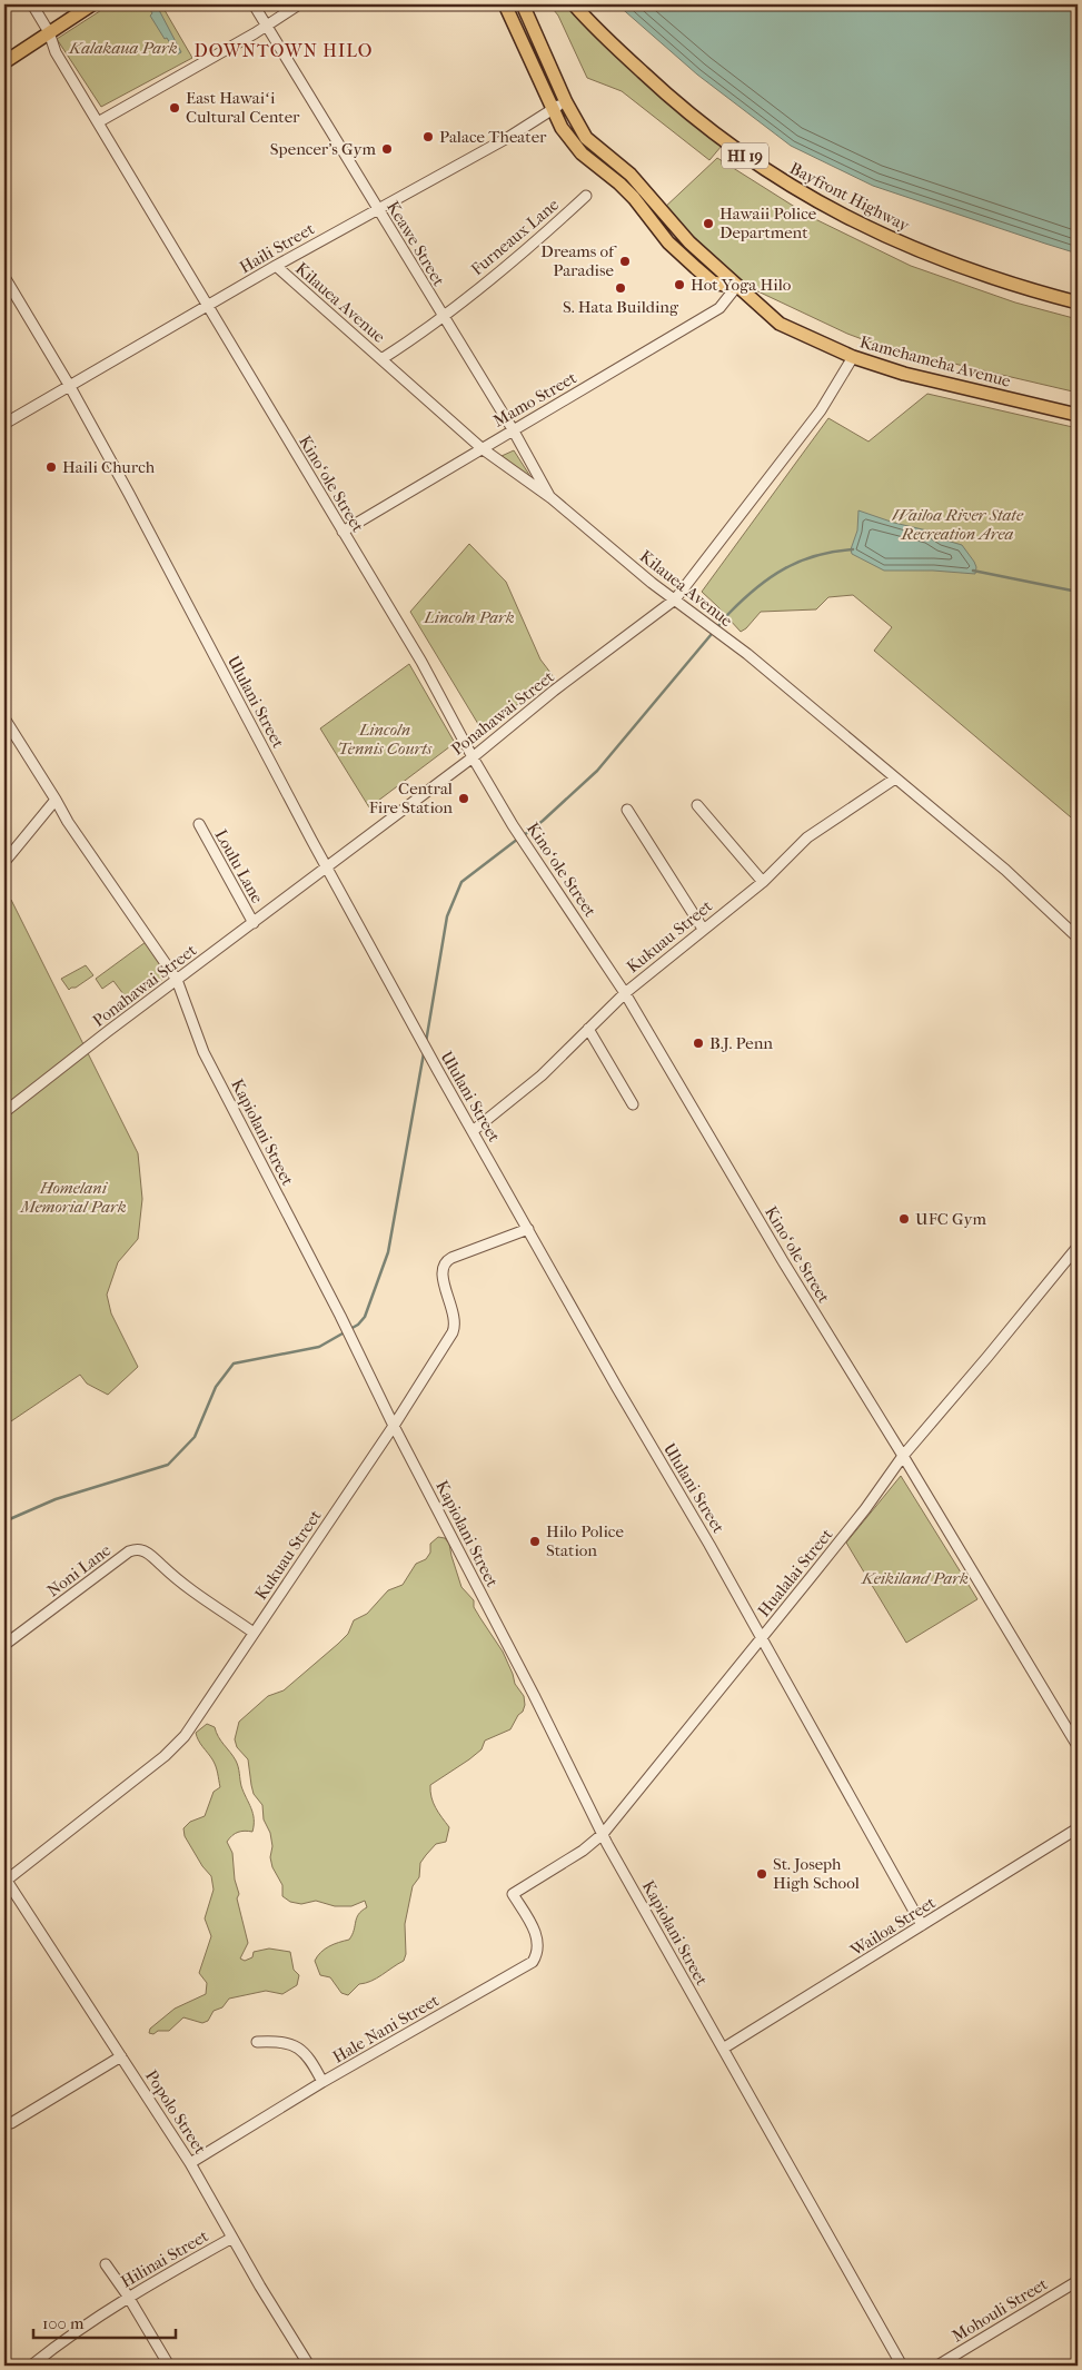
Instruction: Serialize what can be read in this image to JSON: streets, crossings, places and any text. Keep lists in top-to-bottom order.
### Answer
{
  "streets": {
    "main road": ["HI 19", "Bayfront Highway", "Kamehameha Avenue"],
    "street": [
      "Furneaux Lane",
      "Keawe Street",
      "Haili Street",
      "Kilauea Avenue",
      "Mamo Street",
      "Kinoʻole Street",
      "Ululani Street",
      "Ponahawai Street",
      "Loulu Lane",
      "Kukuau Street",
      "Kapiolani Street",
      "Noni Lane",
      "Hualalai Street",
      "Wailoa Street",
      "Hale Nani Street",
      "Popolo Street",
      "Hilinai Street",
      "Mohouli Street"
    ]
  },
  "crossings": [
    ["Furneaux Lane", "Keawe Street"],
    ["Furneaux Lane", "Kilauea Avenue"],
    ["Keawe Street", "Haili Street"],
    ["Keawe Street", "Kilauea Avenue"],
    ["Keawe Street", "Mamo Street"],
    ["Haili Street", "Kilauea Avenue"],
    ["Haili Street", "Kamehameha Avenue"],
    ["Haili Street", "Kinoʻole Street"],
    ["Haili Street", "Ululani Street"],
    ["Kilauea Avenue", "Mamo Street"],
    ["Kilauea Avenue", "Ponahawai Street"],
    ["Kilauea Avenue", "Kukuau Street"],
    ["Kamehameha Avenue", "Mamo Street"],
    ["Kamehameha Avenue", "Ponahawai Street"],
    ["Mamo Street", "Kinoʻole Street"],
    ["Kinoʻole Street", "Ponahawai Street"],
    ["Kinoʻole Street", "Kukuau Street"],
    ["Kinoʻole Street", "Hualalai Street"],
    ["Ululani Street", "Ponahawai Street"],
    ["Ululani Street", "Kukuau Street"],
    ["Ululani Street", "Hualalai Street"],
    ["Ululani Street", "Wailoa Street"],
    ["Ponahawai Street", "Loulu Lane"],
    ["Ponahawai Street", "Kapiolani Street"],
    ["Kukuau Street", "Kapiolani Street"],
    ["Kukuau Street", "Noni Lane"],
    ["Kukuau Street", "Popolo Street"],
    ["Kapiolani Street", "Hualalai Street"],
    ["Kapiolani Street", "Wailoa Street"],
    ["Hualalai Street", "Hale Nani Street"],
    ["Hale Nani Street", "Popolo Street"],
    ["Popolo Street", "Hilinai Street"]
  ],
  "districts": ["DOWNTOWN HILO"],
  "parks": [
    "Kalakaua Park",
    "Wailoa River State Recreation Area",
    "Lincoln Park",
    "Lincoln Tennis Courts",
    "Homelani Memorial Park",
    "Keikiland Park"
  ],
  "places": [
    "East Hawaiʻi Cultural Center",
    "Palace Theater",
    "Spencer's Gym",
    "Hawaii Police Department",
    "Dreams of Paradise",
    "Hot Yoga Hilo",
    "S. Hata Building",
    "Haili Church",
    "Central Fire Station",
    "B.J. Penn",
    "UFC Gym",
    "Hilo Police Station",
    "St. Joseph High School"
  ],
  "scale_bar": "100 m"
}
